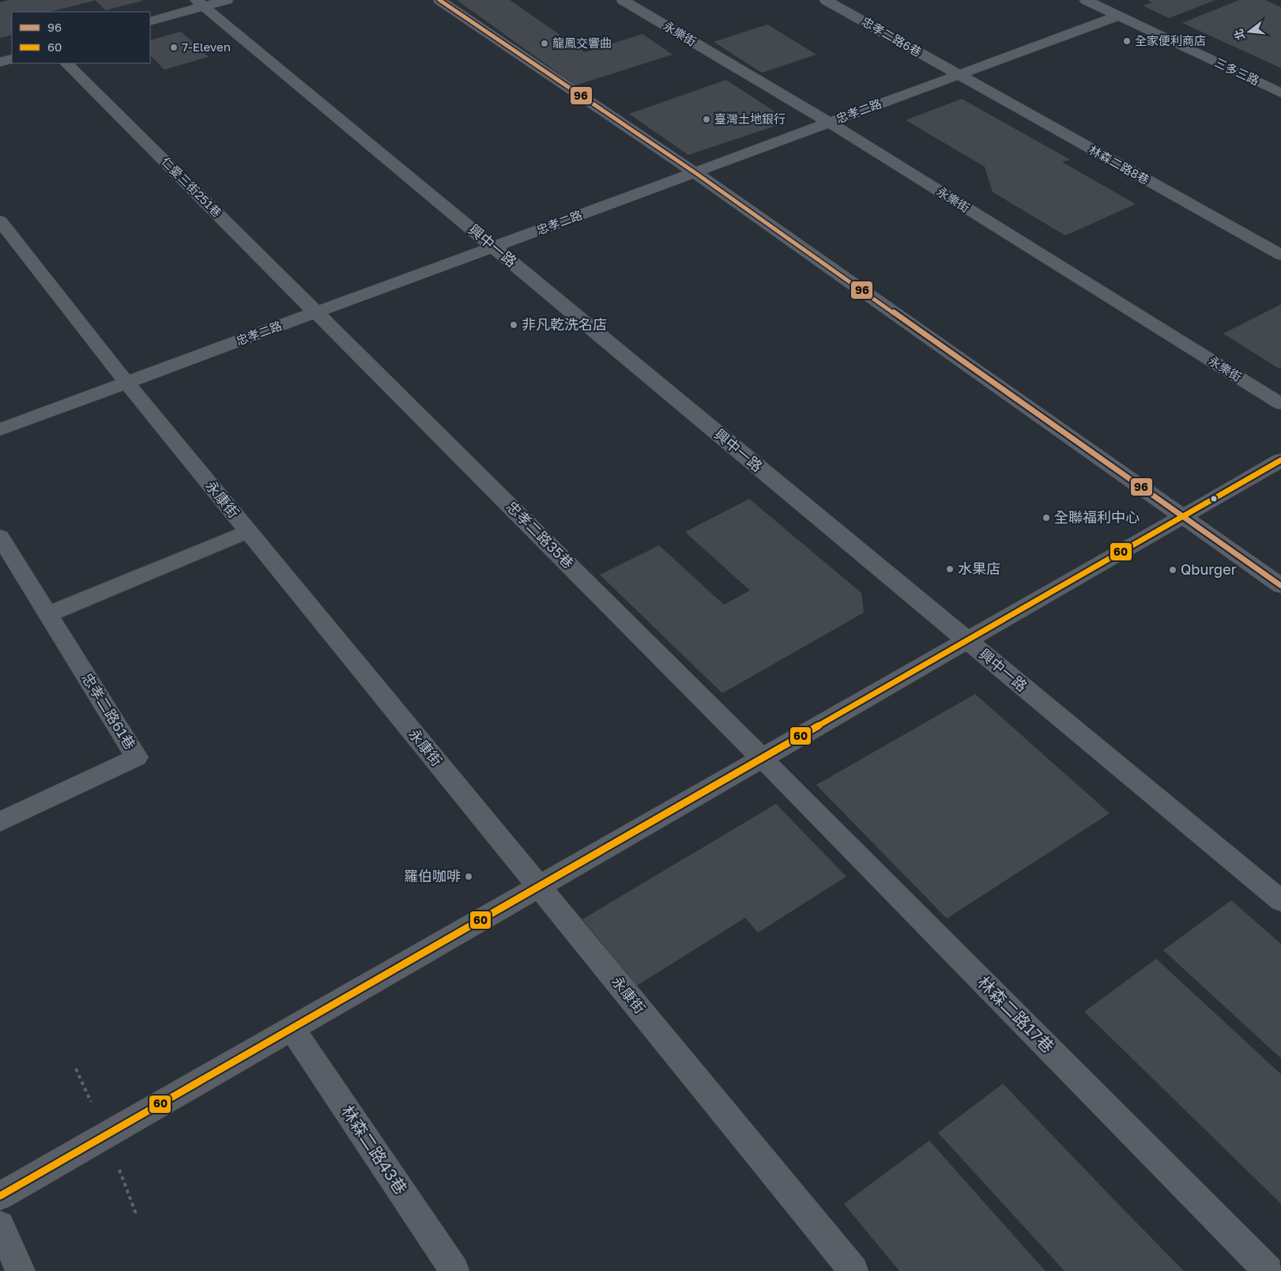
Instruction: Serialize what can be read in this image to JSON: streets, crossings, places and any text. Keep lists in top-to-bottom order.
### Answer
{
  "streets": {
    "street": [
      "永樂街",
      "忠孝二路6巷",
      "三多三路",
      "忠孝二路",
      "林森二路8巷",
      "仁愛三街251巷",
      "興中一路",
      "永康街",
      "忠孝二路35巷",
      "忠孝二路61巷",
      "林森二路17巷",
      "林森二路43巷"
    ]
  },
  "crossings": [
    ["永樂街", "忠孝二路"],
    ["忠孝二路6巷", "忠孝二路"],
    ["忠孝二路6巷", "林森二路8巷"],
    ["三多三路", "忠孝二路"],
    ["忠孝二路", "林森二路8巷"],
    ["忠孝二路", "仁愛三街251巷"],
    ["忠孝二路", "興中一路"],
    ["忠孝二路", "永康街"],
    ["忠孝二路", "忠孝二路35巷"],
    ["仁愛三街251巷", "忠孝二路35巷"],
    ["忠孝二路35巷", "林森二路17巷"]
  ],
  "places": [
    "全家便利商店",
    "龍鳳交響曲",
    "7-Eleven",
    "臺灣土地銀行",
    "非凡乾洗名店",
    "全聯福利中心",
    "水果店",
    "Qburger",
    "羅伯咖啡"
  ],
  "lines": ["transit line 96", "transit line 60"],
  "legend": ["96", "60"],
  "north": "left"
}
